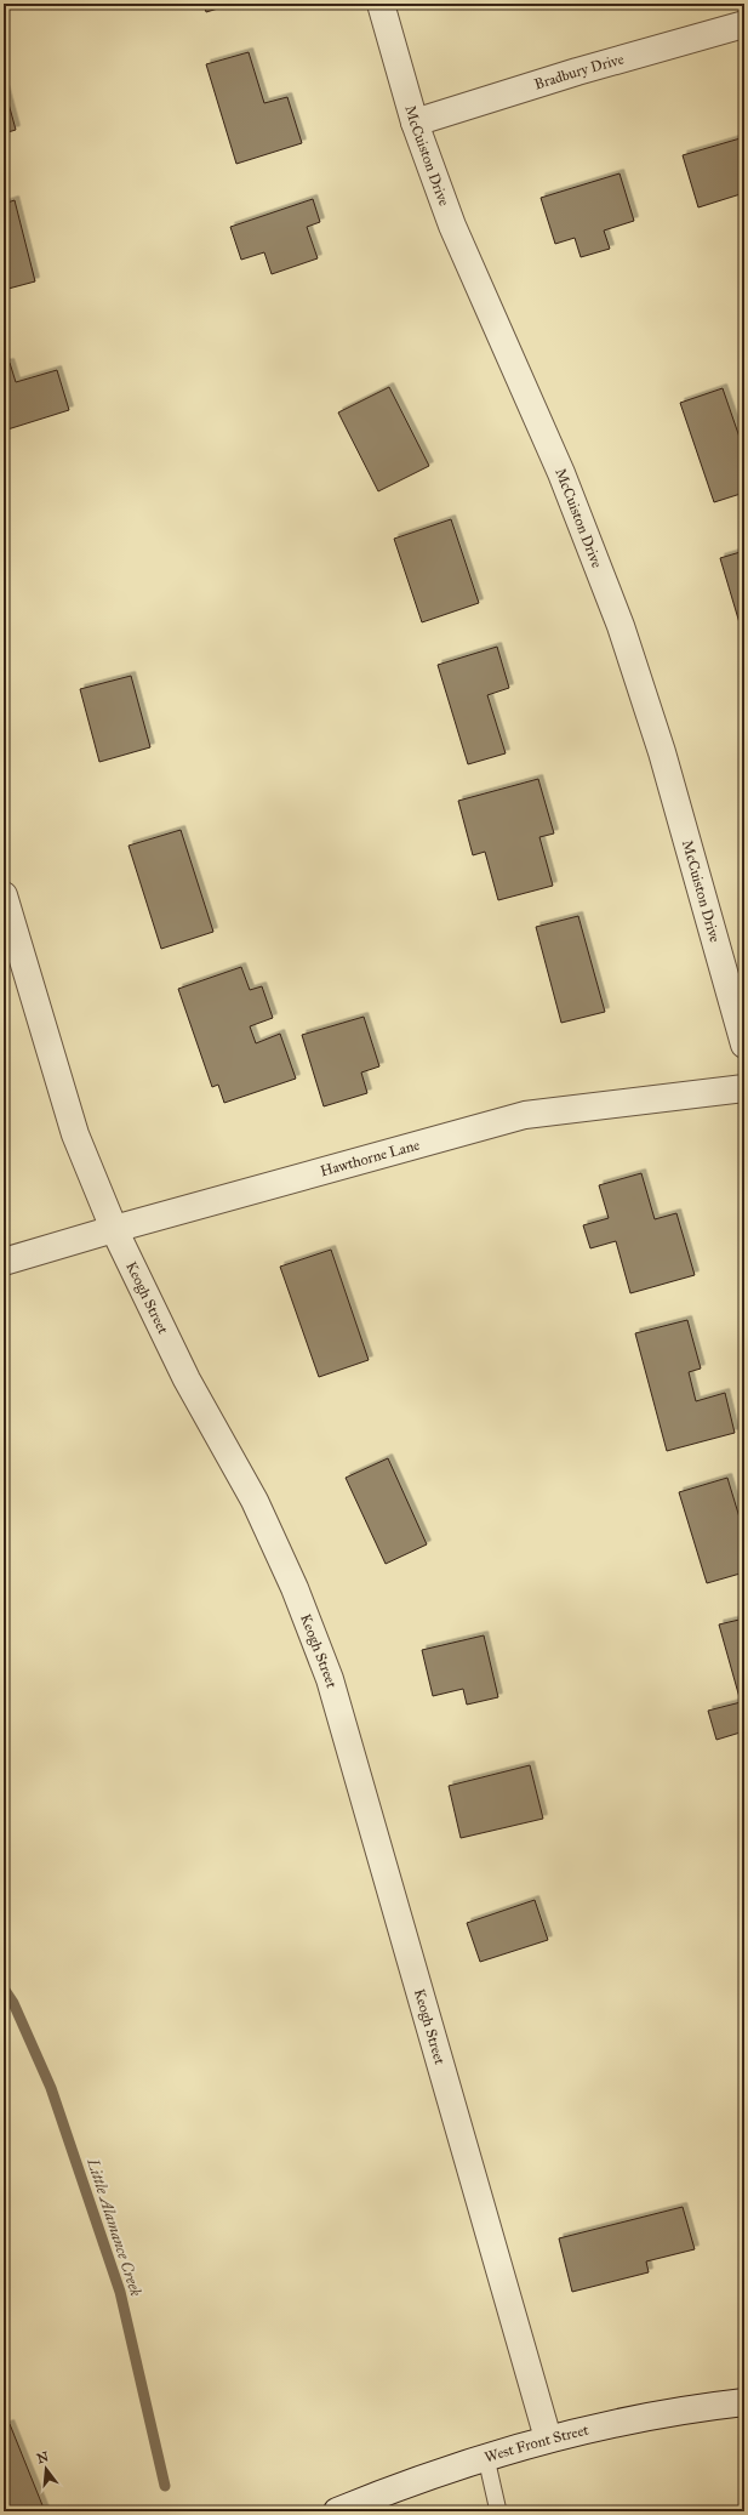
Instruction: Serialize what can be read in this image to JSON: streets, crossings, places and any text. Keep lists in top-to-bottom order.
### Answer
{
  "streets": {
    "street": [
      "Bradbury Drive",
      "McCuiston Drive",
      "Hawthorne Lane",
      "Keogh Street",
      "West Front Street"
    ]
  },
  "crossings": [
    ["Bradbury Drive", "McCuiston Drive"],
    ["Hawthorne Lane", "Keogh Street"],
    ["Keogh Street", "West Front Street"]
  ],
  "water": ["Little Alamance Creek"],
  "north": "top"
}
